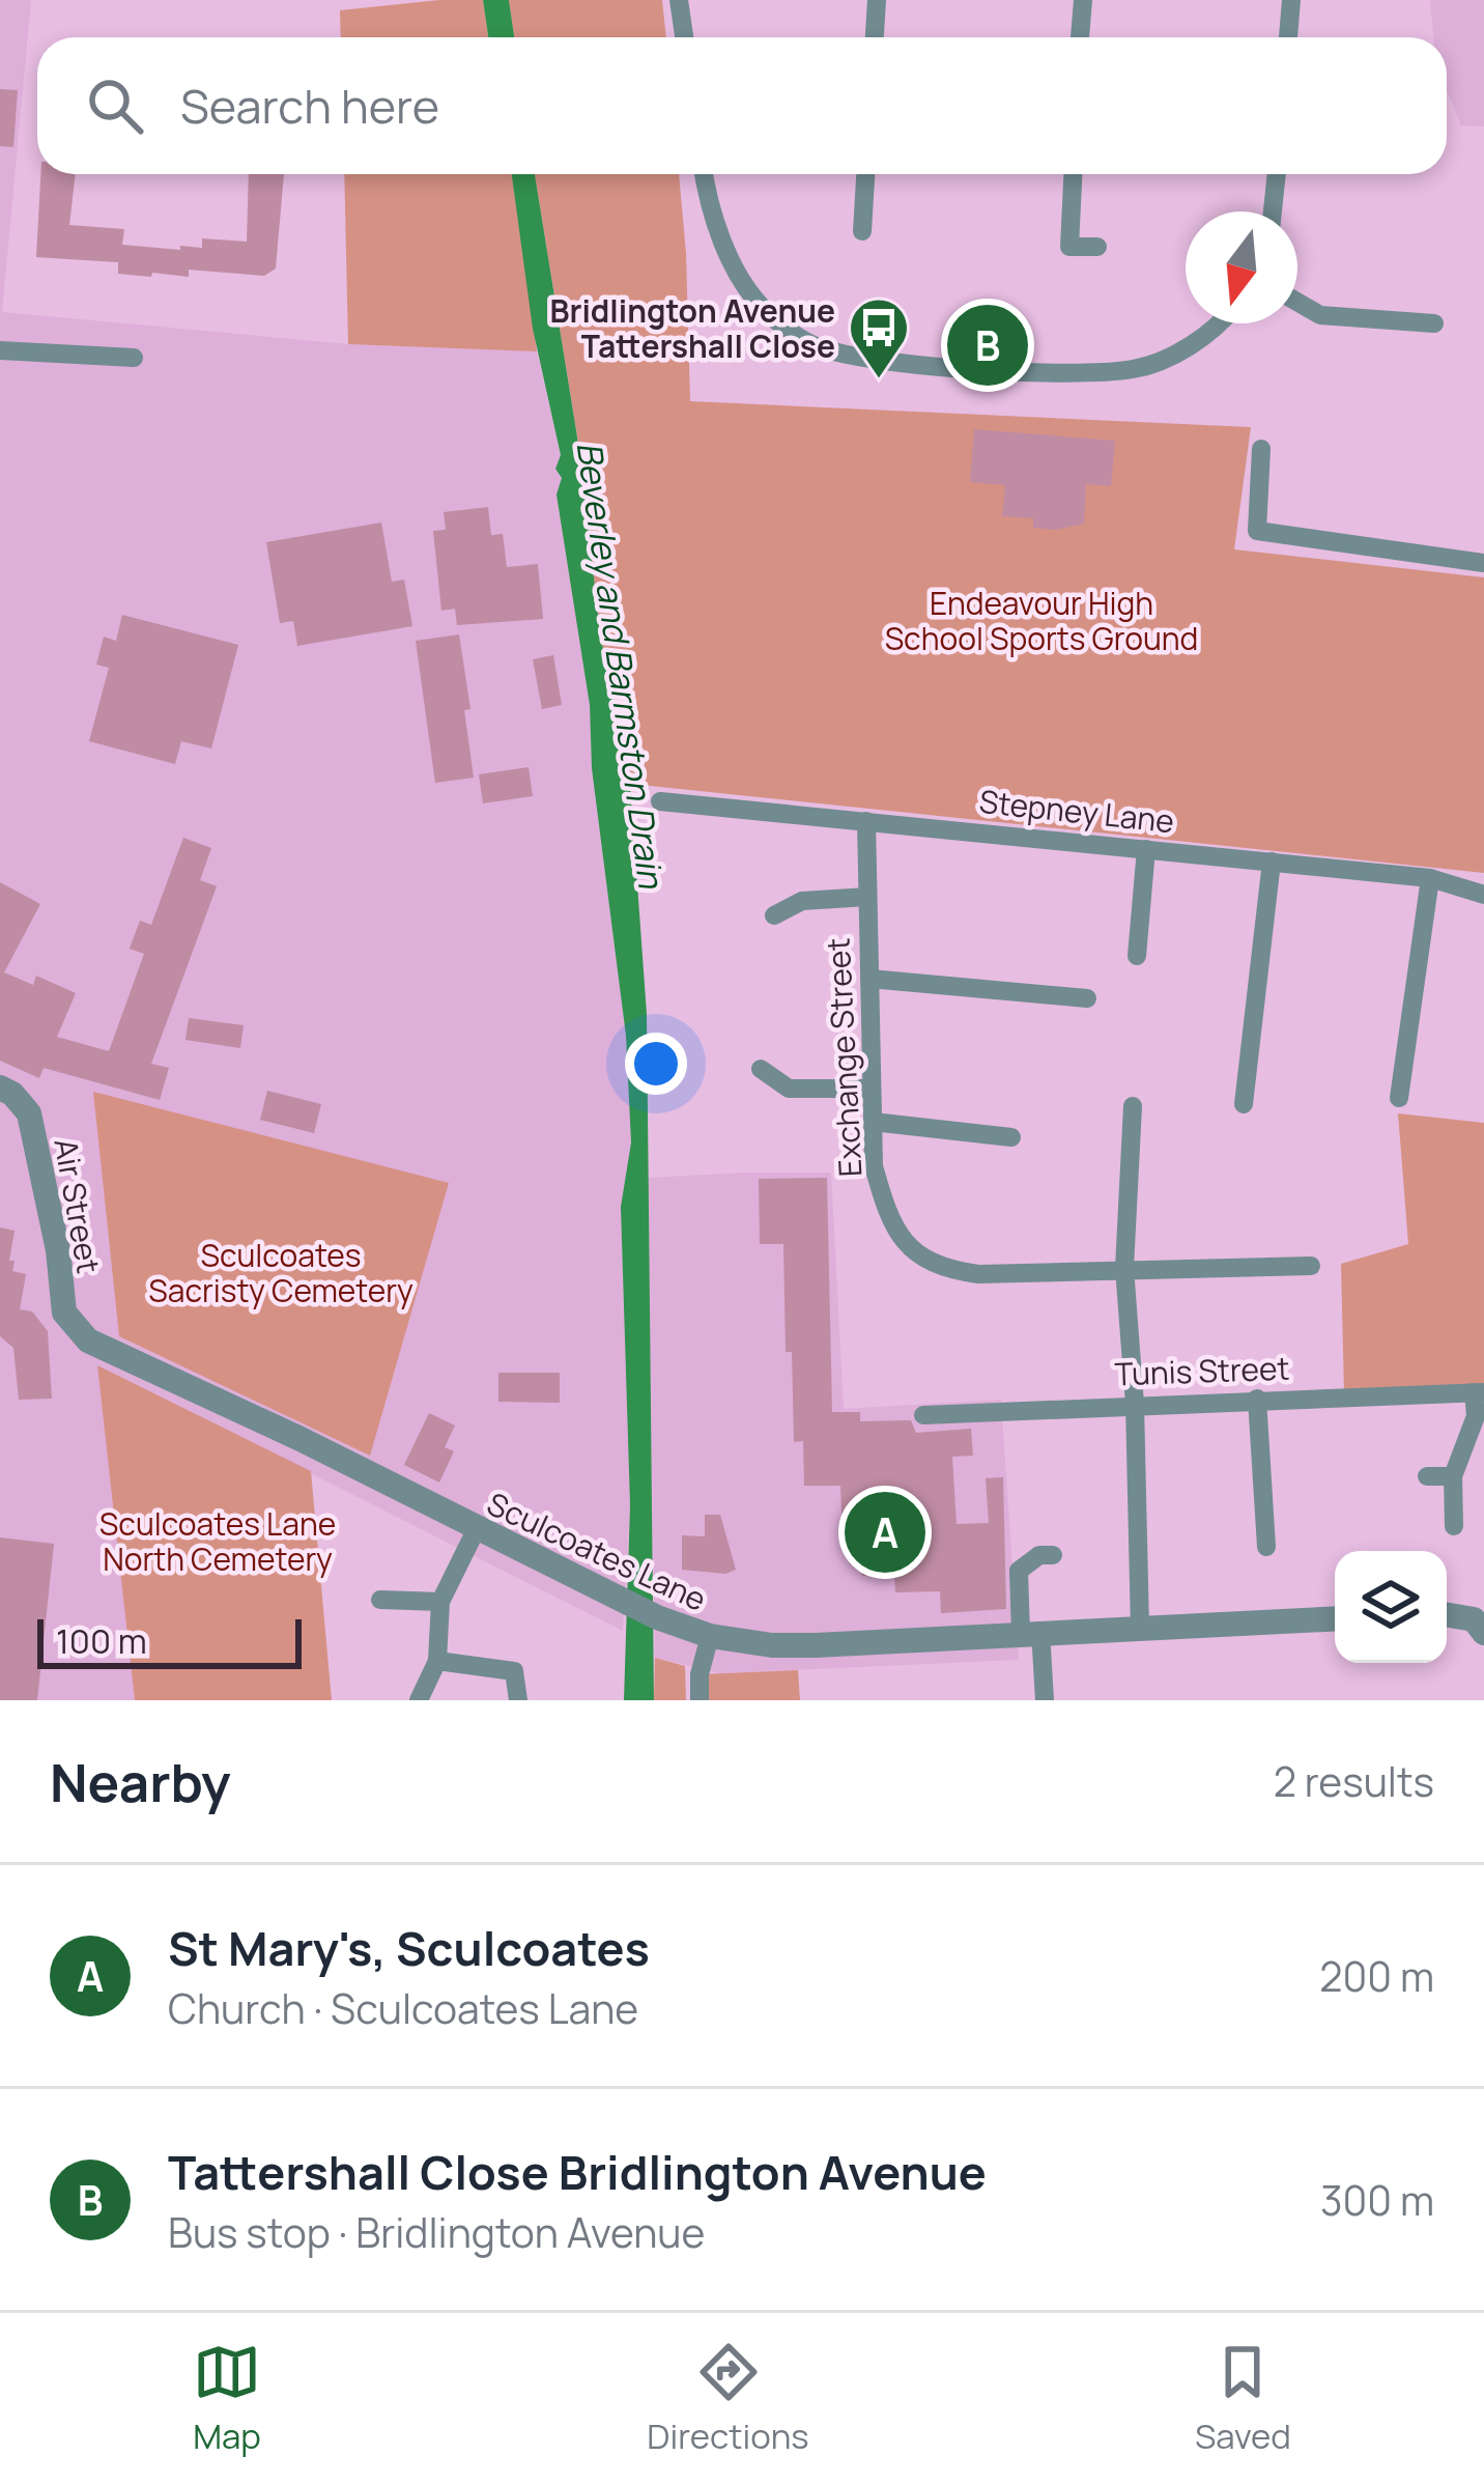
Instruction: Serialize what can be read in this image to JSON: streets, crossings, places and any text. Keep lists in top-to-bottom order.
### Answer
{
  "streets": {
    "street": [
      "Stepney Lane",
      "Exchange Street",
      "Air Street",
      "Tunis Street",
      "Sculcoates Lane"
    ]
  },
  "crossings": [
    ["Stepney Lane", "Exchange Street"],
    ["Air Street", "Sculcoates Lane"]
  ],
  "water": ["Beverley and Barmston Drain"],
  "parks": ["Endeavour High School Sports Ground", "Sculcoates Sacristy Cemetery", "Sculcoates Lane North Cemetery"],
  "places": {
    "bus stop": ["Bridlington Avenue Tattershall Close"]
  },
  "scale_bar": "100 m",
  "north": "bottom",
  "page": {
    "search": "Search here",
    "pins": ["B", "A"],
    "scale": "100 m",
    "heading": ["Nearby", "2 results"],
    "list": [
      {
        "mark": "A",
        "name": "St Mary's, Sculcoates",
        "note": "Church · Sculcoates Lane",
        "value": "200 m"
      },
      {
        "mark": "B",
        "name": "Tattershall Close Bridlington Avenue",
        "note": "Bus stop · Bridlington Avenue",
        "value": "300 m"
      }
    ],
    "nav": ["Map", "Directions", "Saved"]
  }
}
